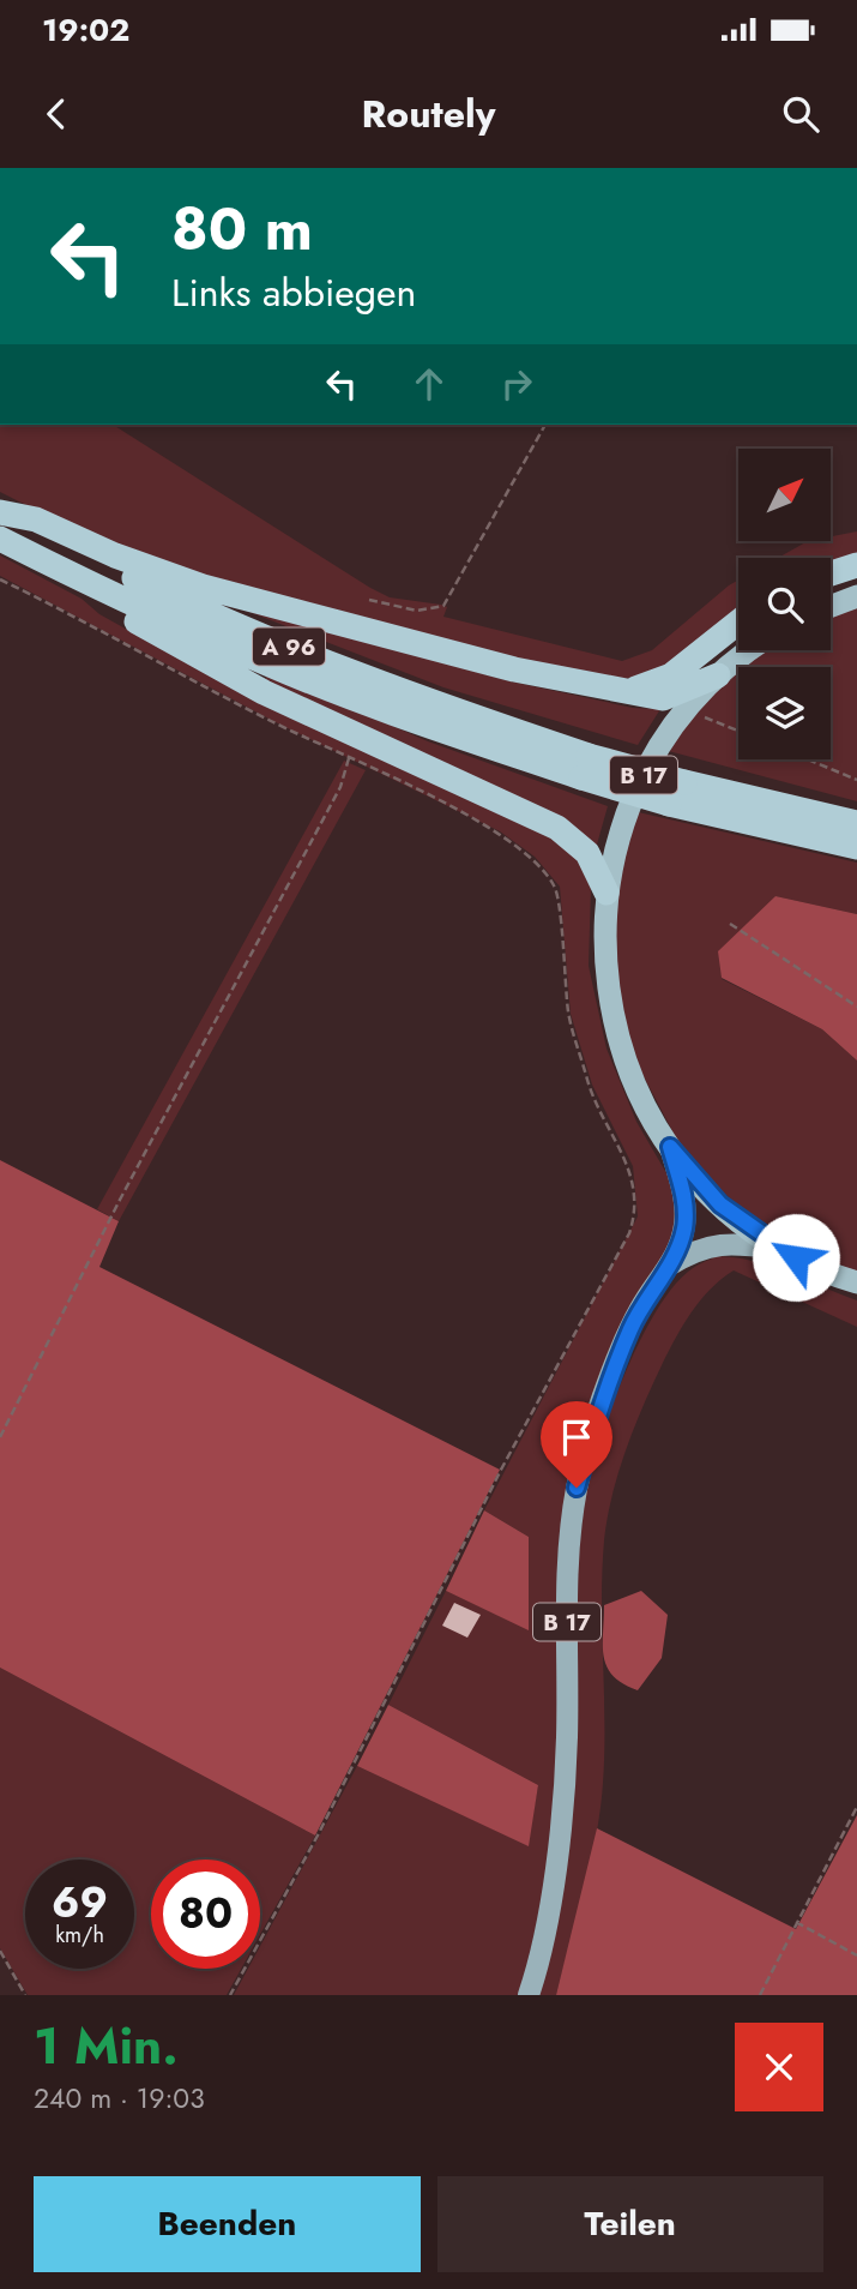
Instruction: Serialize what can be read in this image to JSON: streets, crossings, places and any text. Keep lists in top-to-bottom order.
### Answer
{
  "streets": {
    "highway": ["A 96", "B 17"]
  },
  "north": "top right",
  "page": {
    "status": "19:02",
    "header": "Routely",
    "turn": ["80 m", "Links abbiegen"],
    "speed": "69 km/h",
    "limit": "80",
    "heading": ["1 Min.", "240 m · 19:03"],
    "buttons": ["Beenden", "Teilen"]
  }
}
